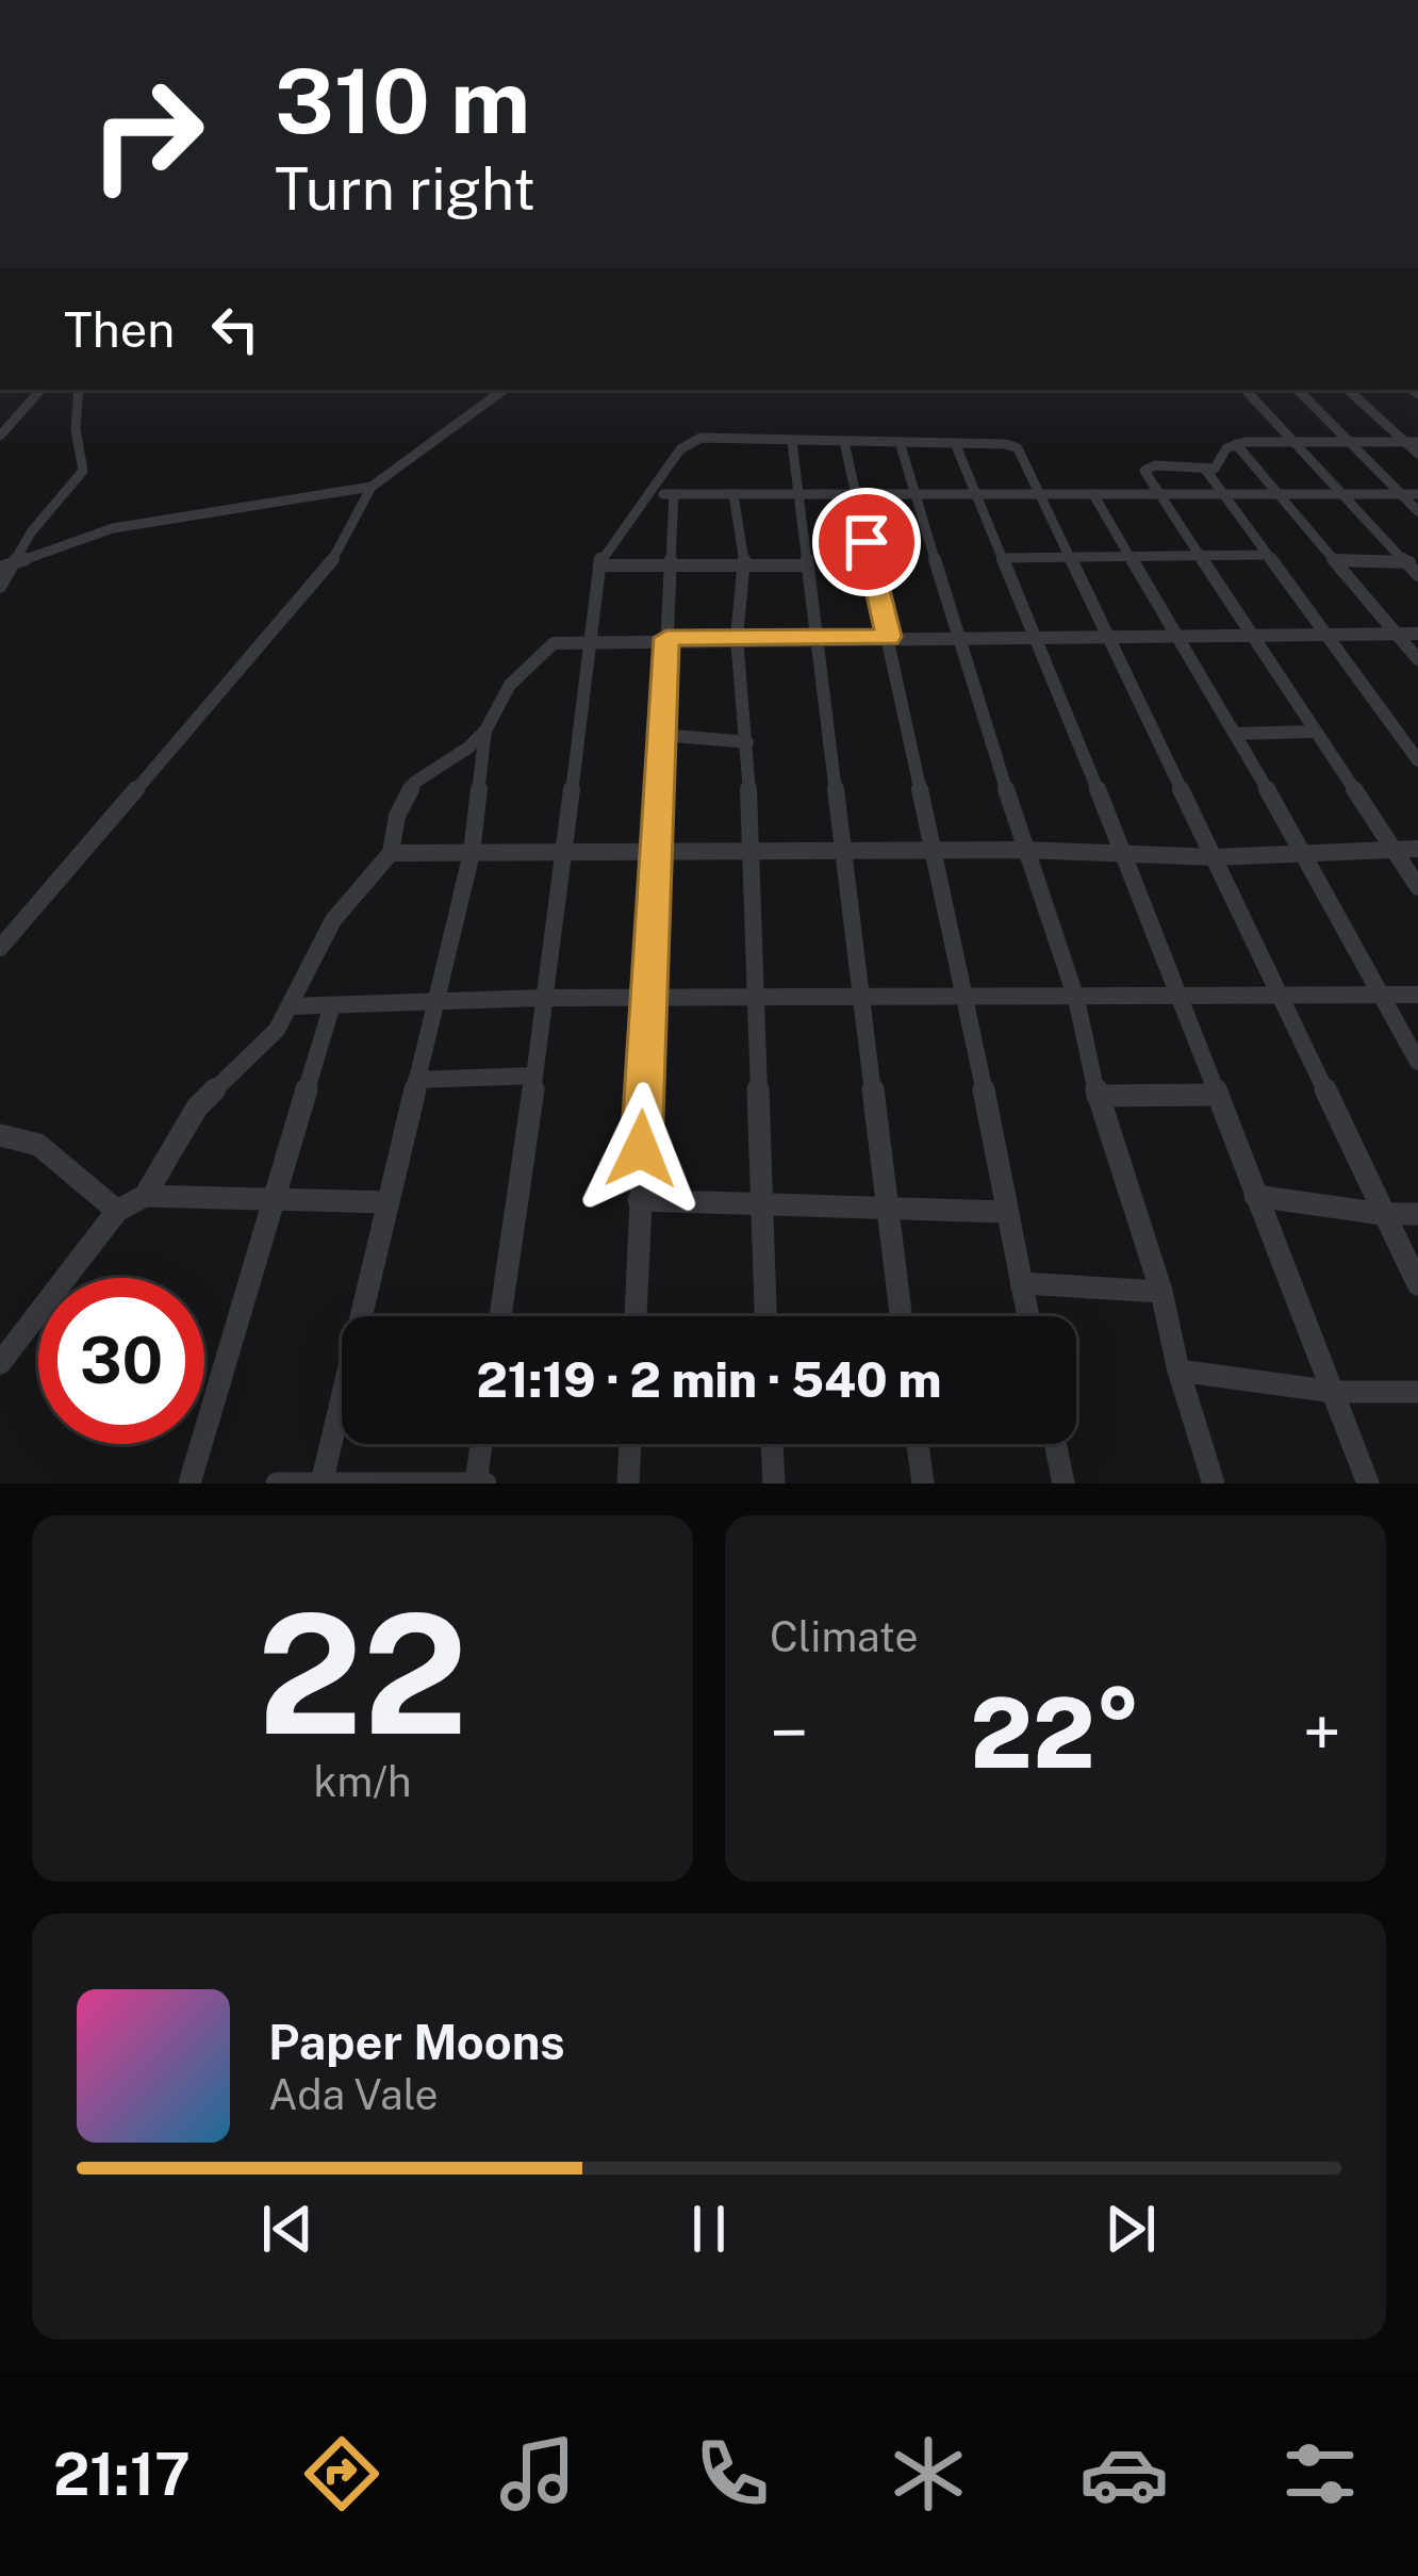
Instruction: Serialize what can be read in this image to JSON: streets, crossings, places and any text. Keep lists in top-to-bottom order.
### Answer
{
  "page": {
    "turn": ["310 m", "Turn right"],
    "then": "Then",
    "limit": "30",
    "trip": "21:19 · 2 min · 540 m",
    "tile": [
      ["22", "km/h"],
      "Climate"
    ],
    "heat": ["−", "22°", "+"],
    "song": ["Paper Moons", "Ada Vale"],
    "tabs": "21:17"
  }
}
